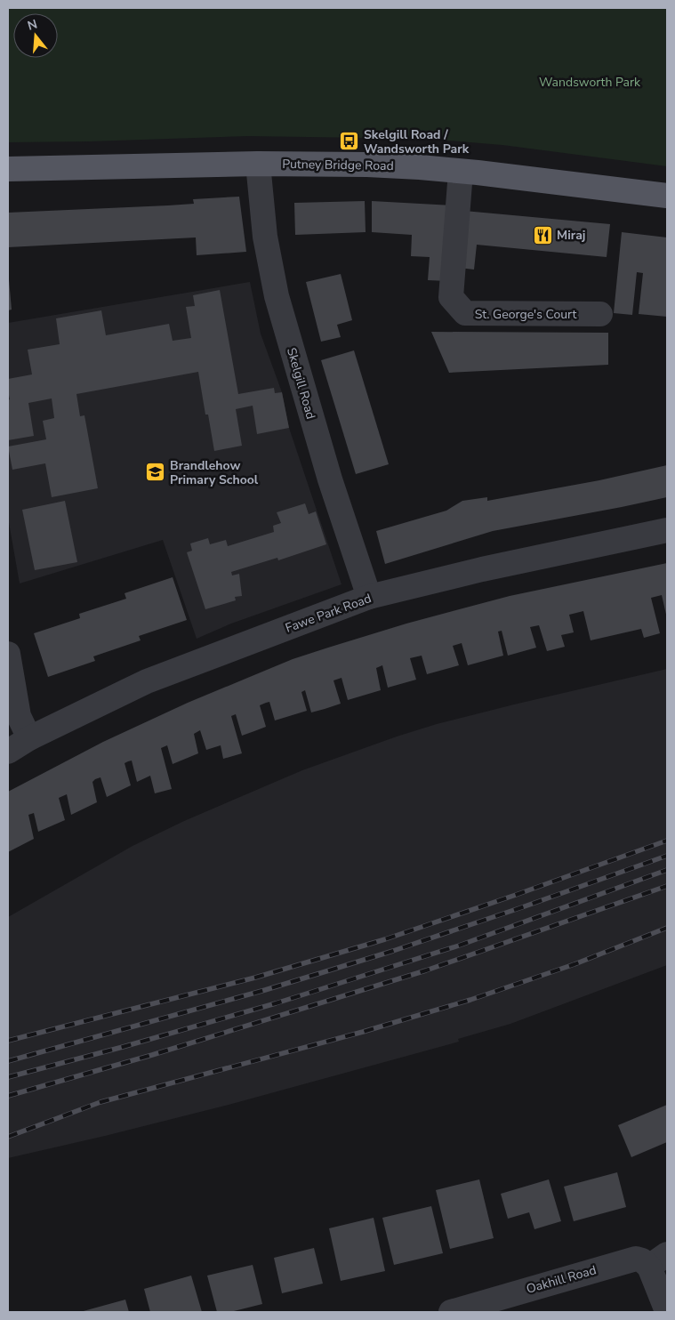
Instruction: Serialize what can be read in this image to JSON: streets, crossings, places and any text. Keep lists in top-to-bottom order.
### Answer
{
  "streets": {
    "main road": ["Putney Bridge Road"],
    "street": [
      "St. George's Court",
      "Skelgill Road",
      "Fawe Park Road",
      "Oakhill Road"
    ]
  },
  "crossings": [
    ["Putney Bridge Road", "St. George's Court"],
    ["Putney Bridge Road", "Skelgill Road"],
    ["Skelgill Road", "Fawe Park Road"]
  ],
  "parks": ["Wandsworth Park"],
  "places": {
    "bus stop": ["Skelgill Road / Wandsworth Park"],
    "restaurant": ["Miraj"],
    "school or university": ["Brandlehow Primary School"]
  },
  "north": "top"
}
